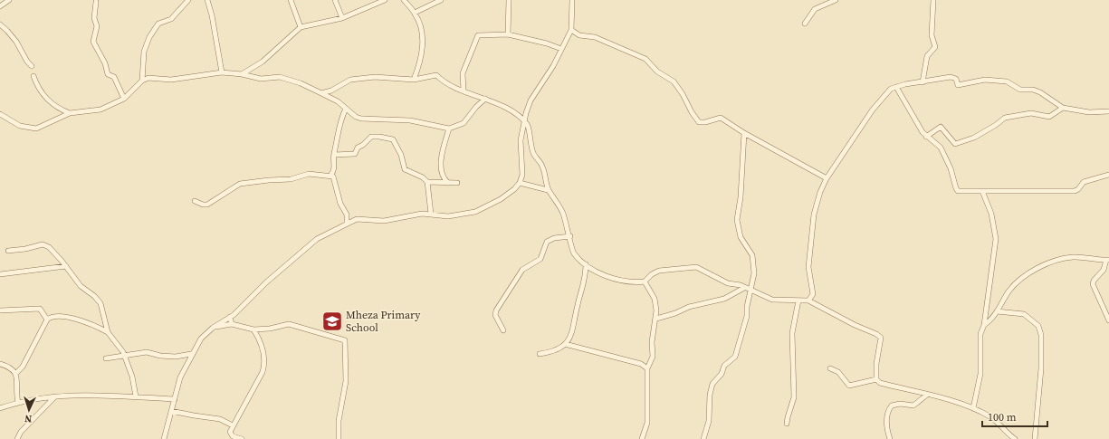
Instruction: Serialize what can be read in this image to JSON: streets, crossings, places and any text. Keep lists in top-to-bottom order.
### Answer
{
  "places": {
    "school or university": ["Mheza Primary School"]
  },
  "scale_bar": "100 m",
  "north": "bottom"
}
